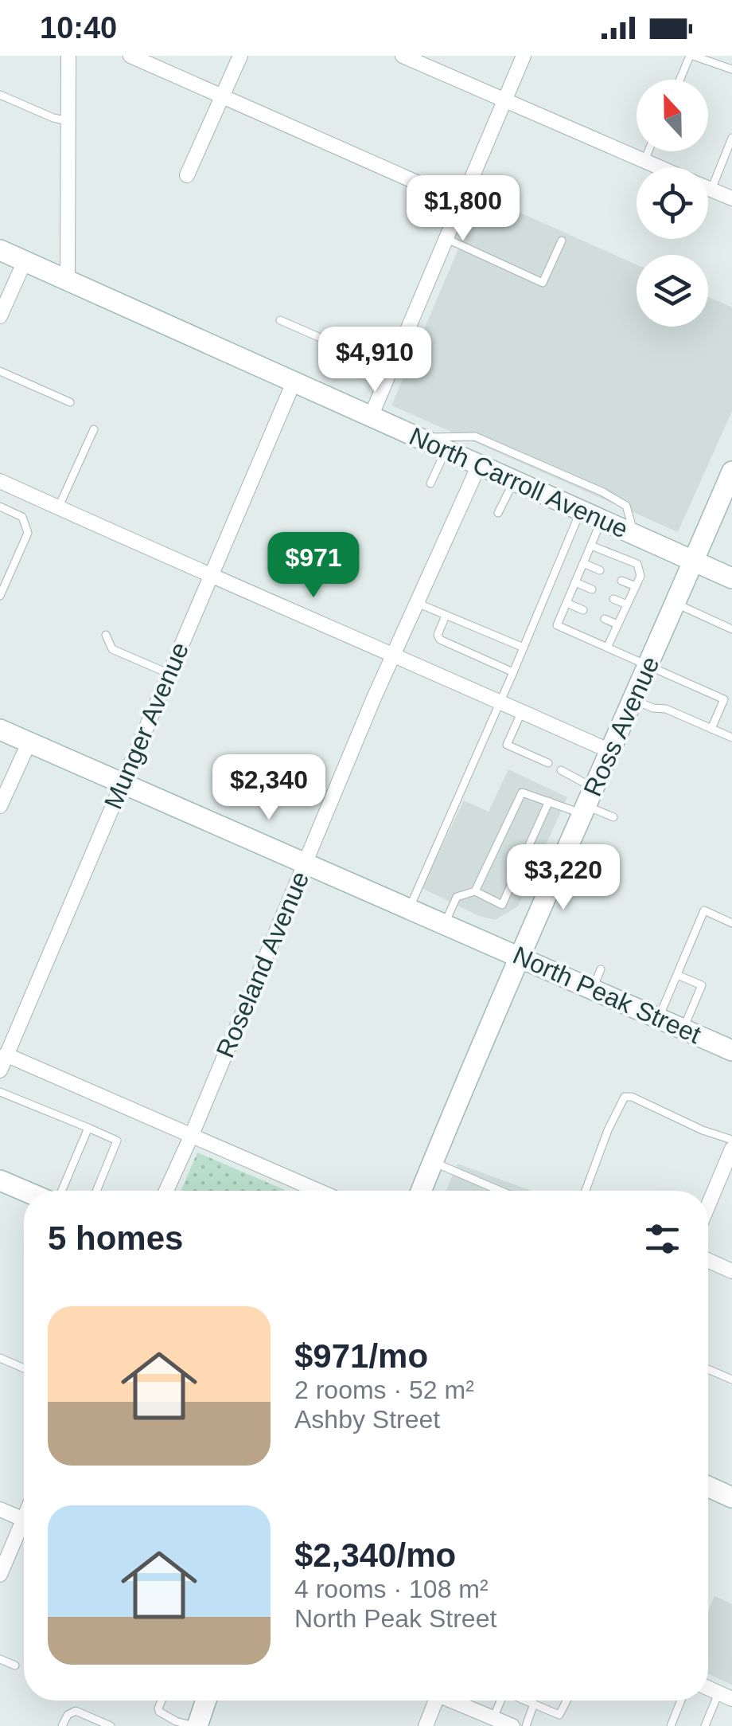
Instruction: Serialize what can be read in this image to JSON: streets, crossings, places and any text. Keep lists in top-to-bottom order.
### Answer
{
  "streets": {
    "main road": ["North Carroll Avenue", "Ross Avenue", "North Peak Street"],
    "street": ["Munger Avenue", "Roseland Avenue"]
  },
  "crossings": [
    ["North Carroll Avenue", "Munger Avenue"],
    ["North Carroll Avenue", "Ross Avenue"],
    ["North Carroll Avenue", "Roseland Avenue"],
    ["Munger Avenue", "North Peak Street"],
    ["Ross Avenue", "North Peak Street"],
    ["Roseland Avenue", "North Peak Street"]
  ],
  "north": "top",
  "page": {
    "status": "10:40",
    "price": [
      "$1,800",
      "$4,910",
      "$971",
      "$2,340",
      "$3,220"
    ],
    "heading": "5 homes",
    "list": [
      {
        "name": "$971/mo",
        "note": "2 rooms · 52 m² · Ashby Street"
      },
      {
        "name": "$2,340/mo",
        "note": "4 rooms · 108 m² · North Peak Street"
      }
    ]
  }
}
